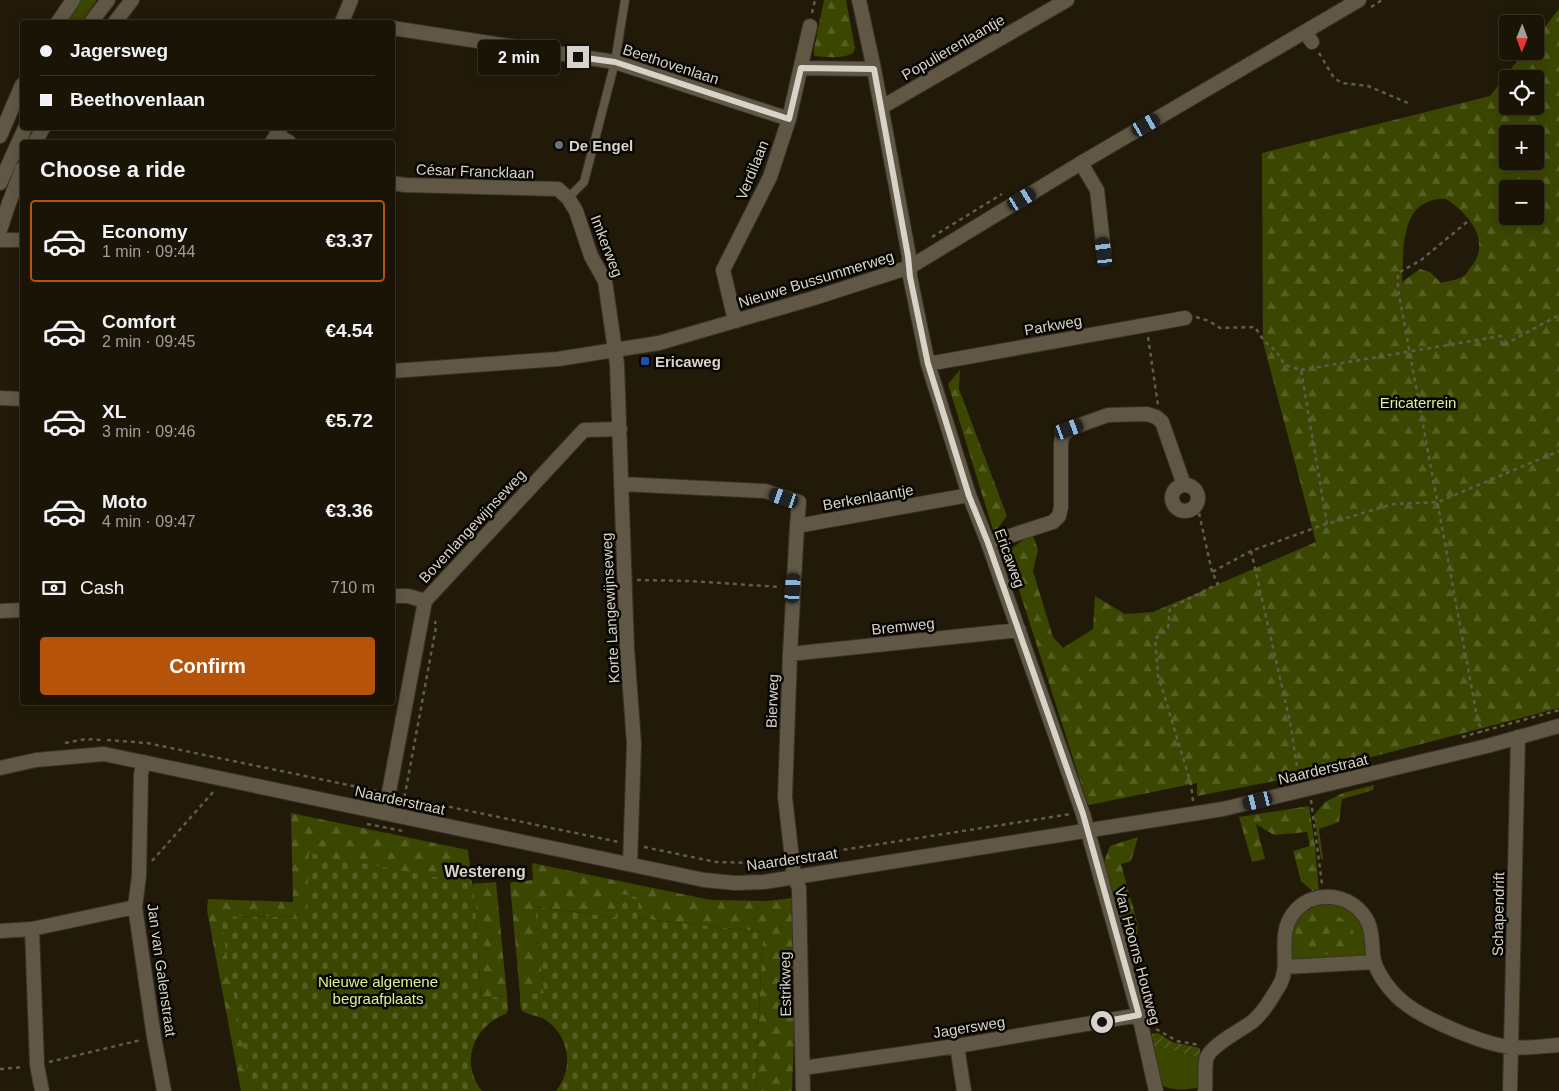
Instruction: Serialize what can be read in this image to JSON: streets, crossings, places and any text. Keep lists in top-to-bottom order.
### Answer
{
  "streets": {
    "street": [
      "Populierenlaantje",
      "Beethovenlaan",
      "Verdilaan",
      "César Francklaan",
      "Imkerweg",
      "Nieuwe Bussummerweg",
      "Parkweg",
      "Berkenlaantje",
      "Bovenlangewijnseweg",
      "Ericaweg",
      "Korte Langewijnseweg",
      "Bremweg",
      "Bierweg",
      "Naarderstraat",
      "Schapendrift",
      "Van Hoorns Houtweg",
      "Jan van Galenstraat",
      "Estrikweg",
      "Jagersweg"
    ]
  },
  "crossings": [
    ["Populierenlaantje", "Ericaweg"],
    ["Beethovenlaan", "Verdilaan"],
    ["Verdilaan", "Nieuwe Bussummerweg"],
    ["César Francklaan", "Imkerweg"],
    ["Imkerweg", "Nieuwe Bussummerweg"],
    ["Imkerweg", "Korte Langewijnseweg"],
    ["Nieuwe Bussummerweg", "Ericaweg"],
    ["Nieuwe Bussummerweg", "Korte Langewijnseweg"],
    ["Parkweg", "Ericaweg"],
    ["Berkenlaantje", "Ericaweg"],
    ["Berkenlaantje", "Bierweg"],
    ["Bovenlangewijnseweg", "Korte Langewijnseweg"],
    ["Bovenlangewijnseweg", "Naarderstraat"],
    ["Ericaweg", "Bremweg"],
    ["Ericaweg", "Naarderstraat"],
    ["Ericaweg", "Van Hoorns Houtweg"],
    ["Korte Langewijnseweg", "Naarderstraat"],
    ["Bremweg", "Bierweg"],
    ["Bierweg", "Naarderstraat"],
    ["Bierweg", "Estrikweg"],
    ["Naarderstraat", "Schapendrift"],
    ["Naarderstraat", "Van Hoorns Houtweg"],
    ["Naarderstraat", "Jan van Galenstraat"],
    ["Naarderstraat", "Estrikweg"],
    ["Van Hoorns Houtweg", "Jagersweg"],
    ["Estrikweg", "Jagersweg"]
  ],
  "districts": ["Westereng"],
  "parks": ["Ericaterrein", "Nieuwe algemene begraafplaats"],
  "places": {
    "other": ["De Engel"],
    "transit": ["Ericaweg"]
  },
  "north": "bottom",
  "page": {
    "map_buttons": ["+", "−"],
    "banner": ["Jagersweg", "Beethovenlaan"],
    "bubble": "2 min",
    "heading": "Choose a ride",
    "list": [
      {
        "name": "Economy",
        "note": "1 min · 09:44",
        "value": "€3.37"
      },
      {
        "name": "Comfort",
        "note": "2 min · 09:45",
        "value": "€4.54"
      },
      {
        "name": "XL",
        "note": "3 min · 09:46",
        "value": "€5.72"
      },
      {
        "name": "Moto",
        "note": "4 min · 09:47",
        "value": "€3.36"
      }
    ],
    "pay": ["Cash", "710 m"],
    "buttons": "Confirm"
  }
}
